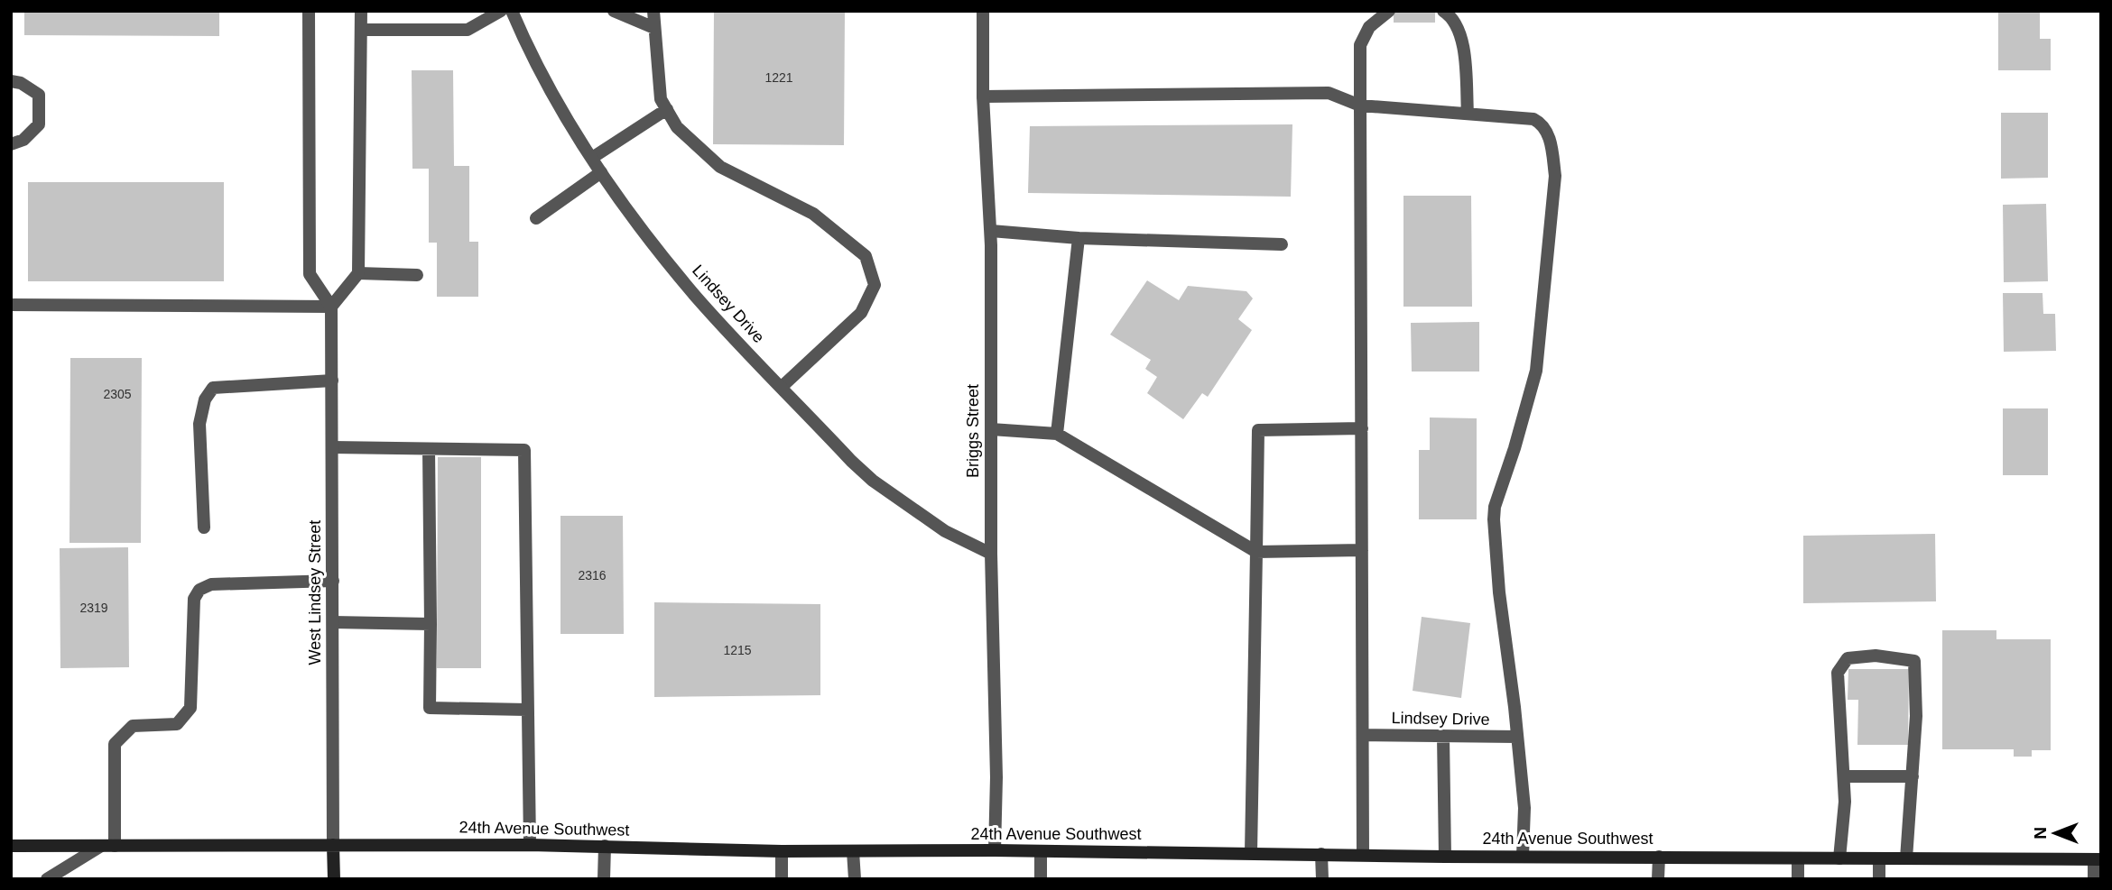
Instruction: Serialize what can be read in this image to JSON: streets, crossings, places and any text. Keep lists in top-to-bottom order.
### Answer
{
  "streets": {
    "main road": ["West Lindsey Street", "24th Avenue Southwest"],
    "street": ["Lindsey Drive", "Briggs Street"]
  },
  "crossings": [
    ["Lindsey Drive", "Briggs Street"],
    ["Briggs Street", "24th Avenue Southwest"],
    ["West Lindsey Street", "24th Avenue Southwest"]
  ],
  "house_numbers": [
    "1221",
    "2305",
    "2316",
    "2319",
    "1215"
  ],
  "north": "left"
}
